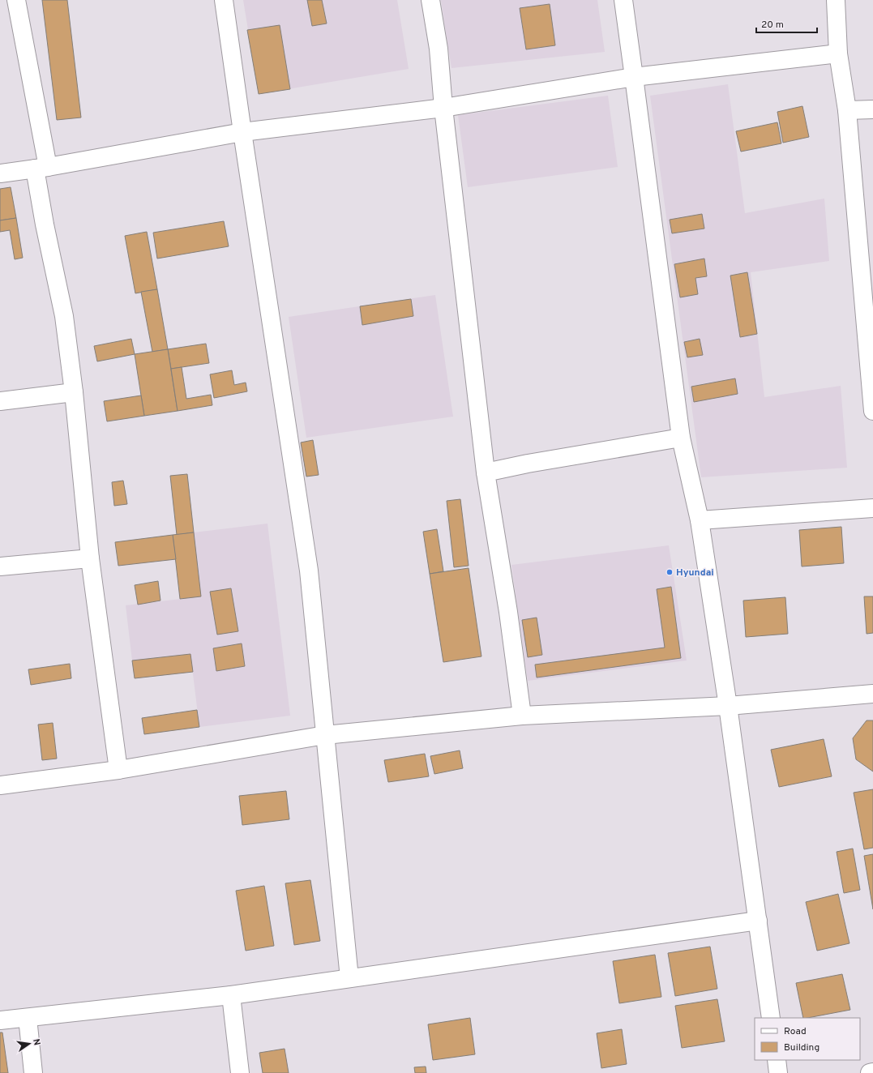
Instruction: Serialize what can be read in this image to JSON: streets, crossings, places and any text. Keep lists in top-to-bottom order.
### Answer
{
  "places": ["Hyundai"],
  "legend": ["Road", "Building"],
  "scale_bar": "20 m",
  "north": "right"
}
